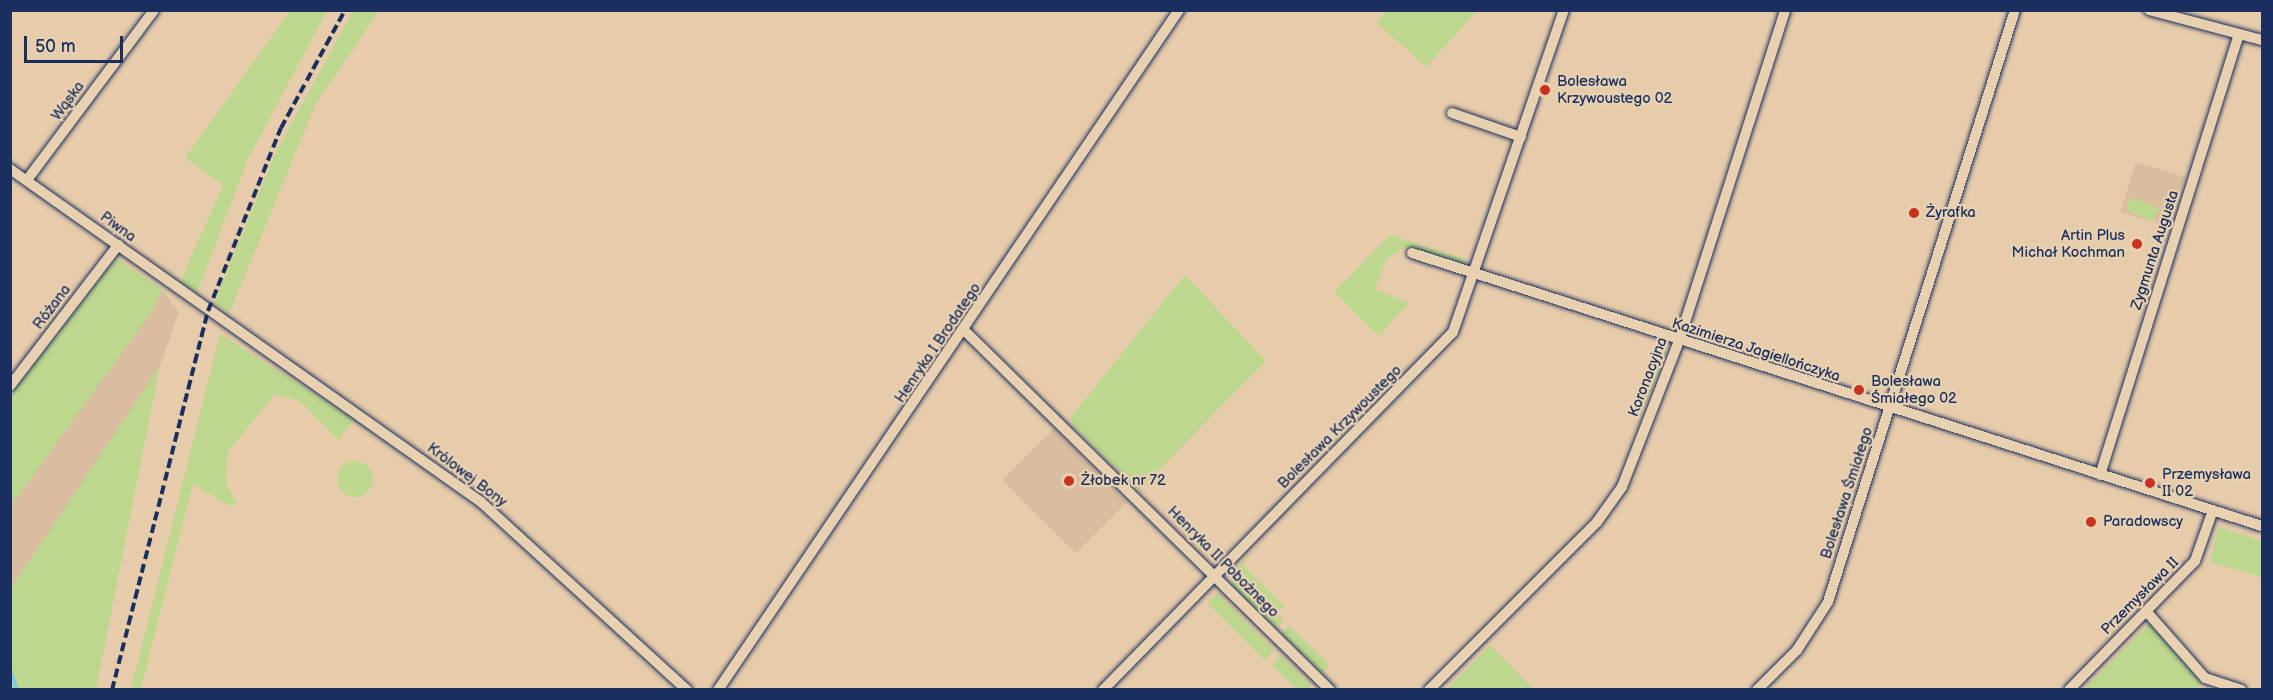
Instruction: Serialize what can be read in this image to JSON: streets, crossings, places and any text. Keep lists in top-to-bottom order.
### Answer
{
  "streets": {
    "street": [
      "Wąska",
      "Piwna",
      "Zygmunta Augusta",
      "Różana",
      "Henryka I Brodatego",
      "Kazimierza Jagiellończyka",
      "Koronacyjna",
      "Bolesława Krzywoustego",
      "Królowej Bony",
      "Bolesława Śmiałego",
      "Henryka II Pobożnego",
      "Przemysława II"
    ]
  },
  "crossings": [
    ["Wąska", "Piwna"],
    ["Piwna", "Różana"],
    ["Piwna", "Królowej Bony"],
    ["Zygmunta Augusta", "Kazimierza Jagiellończyka"],
    ["Henryka I Brodatego", "Henryka II Pobożnego"],
    ["Kazimierza Jagiellończyka", "Koronacyjna"],
    ["Kazimierza Jagiellończyka", "Bolesława Krzywoustego"],
    ["Kazimierza Jagiellończyka", "Bolesława Śmiałego"],
    ["Kazimierza Jagiellończyka", "Przemysława II"],
    ["Bolesława Krzywoustego", "Henryka II Pobożnego"]
  ],
  "places": [
    "Bolesława Krzywoustego 02",
    "Żyrafka",
    "Artin Plus Michał Kochman",
    "Bolesława Śmiałego 02",
    "Żłobek nr 72",
    "Przemysława II 02",
    "Paradowscy"
  ],
  "scale_bar": "50 m"
}
